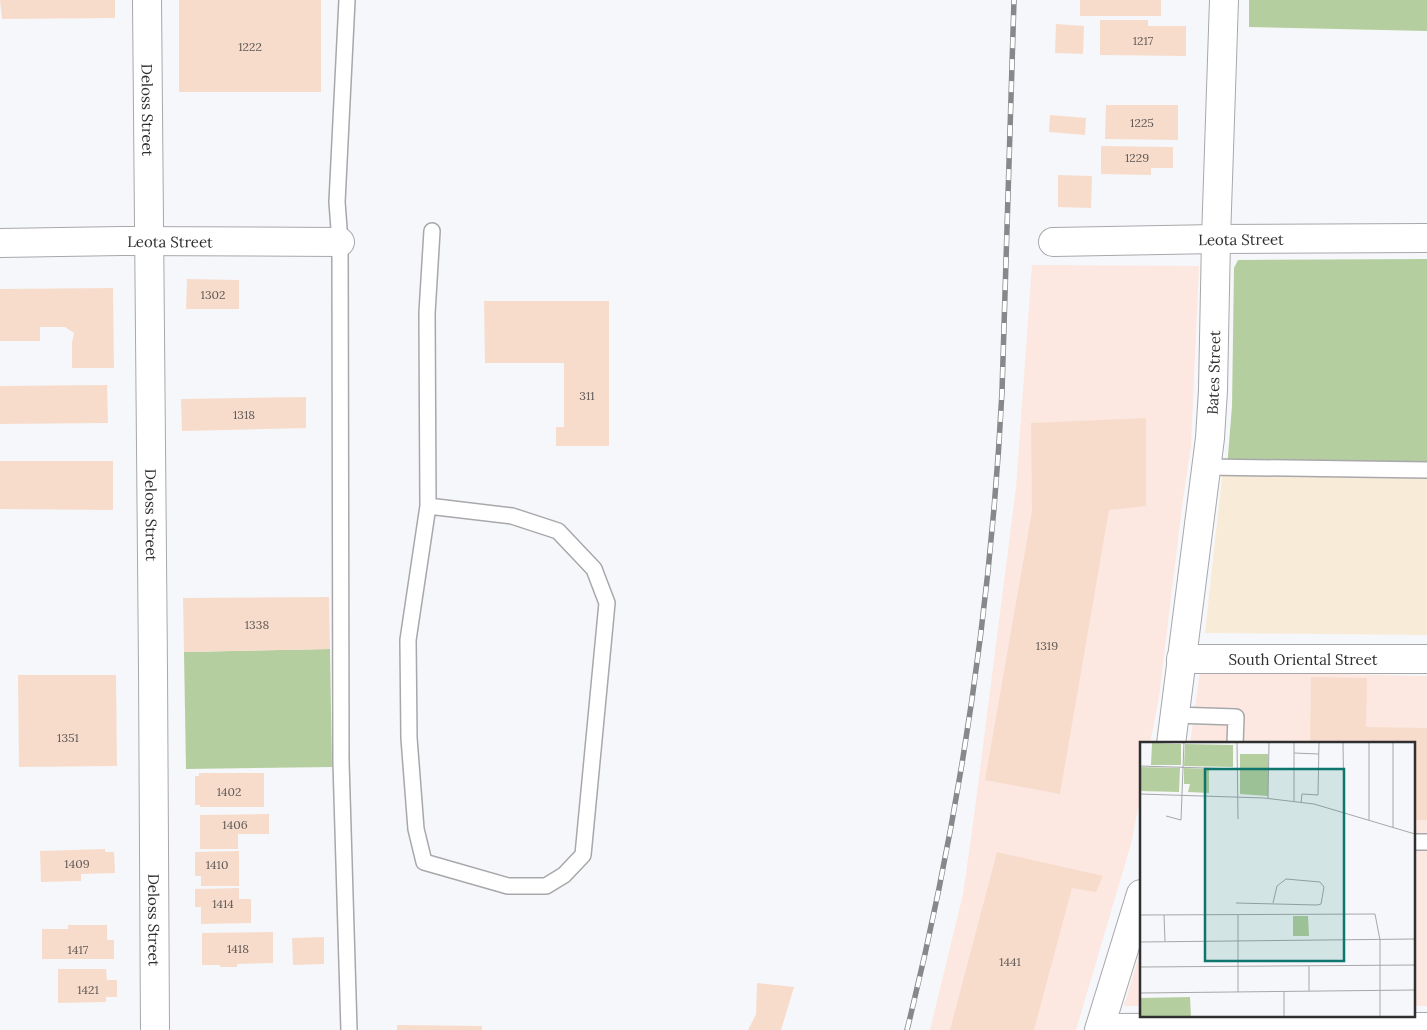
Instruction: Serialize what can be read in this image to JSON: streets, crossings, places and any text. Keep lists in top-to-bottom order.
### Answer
{
  "streets": {
    "street": [
      "Deloss Street",
      "Leota Street",
      "Bates Street",
      "South Oriental Street"
    ]
  },
  "crossings": [
    ["Deloss Street", "Leota Street"],
    ["Leota Street", "Bates Street"],
    ["Bates Street", "South Oriental Street"]
  ],
  "house_numbers": [
    "1217",
    "1222",
    "1225",
    "1229",
    "1302",
    "311",
    "1318",
    "1338",
    "1319",
    "1351",
    "1402",
    "1406",
    "1409",
    "1410",
    "1414",
    "1418",
    "1417",
    "1441",
    "1421"
  ]
}
